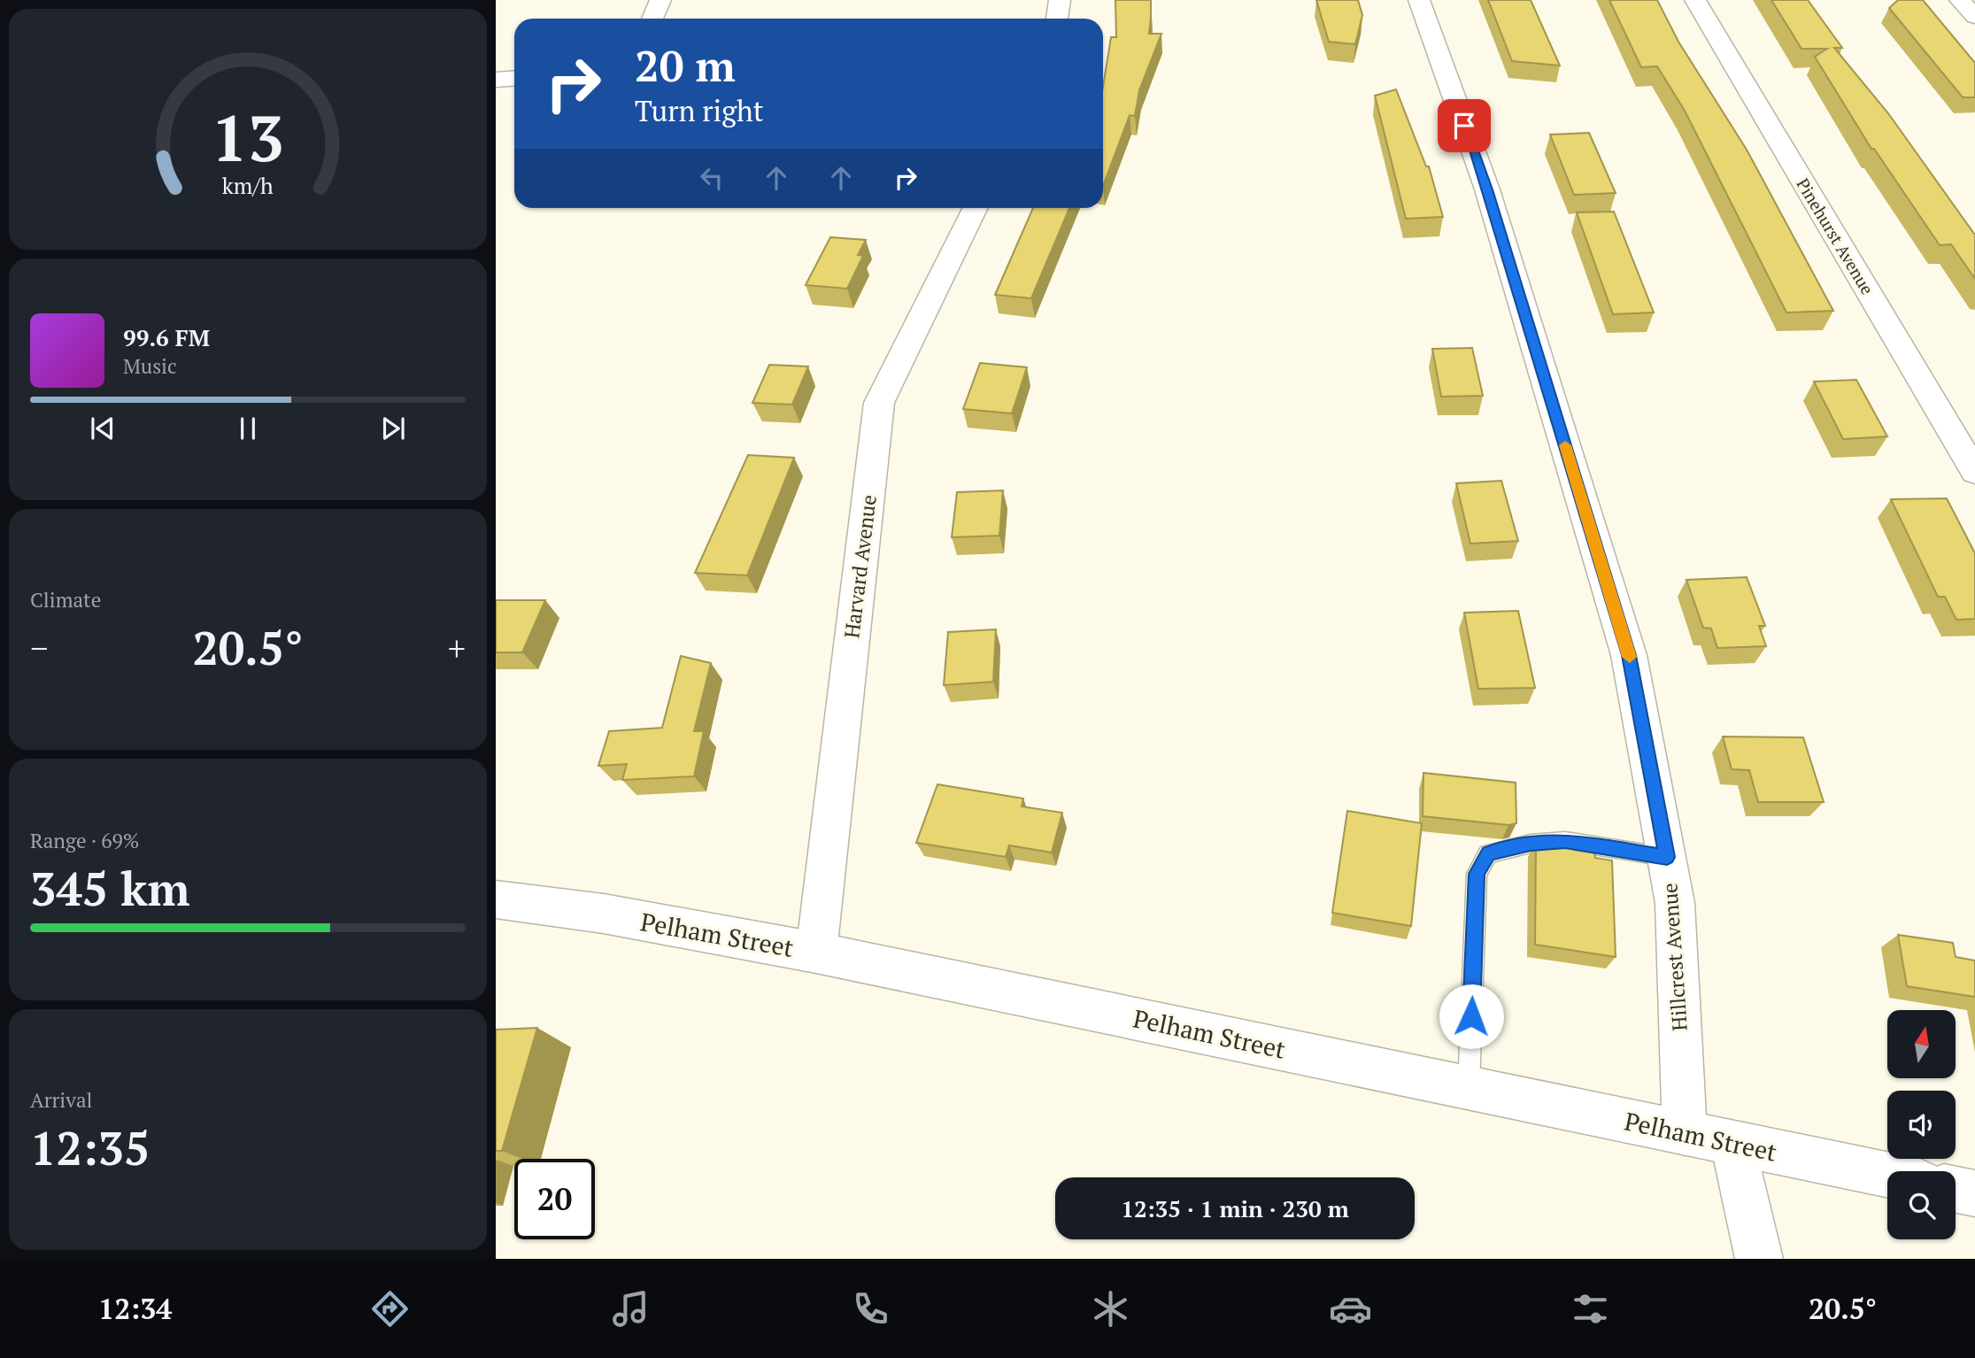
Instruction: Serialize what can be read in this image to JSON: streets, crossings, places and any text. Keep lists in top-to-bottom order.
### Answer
{
  "streets": {
    "street": [
      "Pinehurst Avenue",
      "Harvard Avenue",
      "Pelham Street",
      "Hillcrest Avenue"
    ]
  },
  "crossings": [
    ["Harvard Avenue", "Pelham Street"],
    ["Pelham Street", "Hillcrest Avenue"]
  ],
  "north": "top",
  "page": {
    "turn": ["20 m", "Turn right"],
    "song": ["99.6 FM", "Music"],
    "tile": [
      "Climate",
      ["Range · 69%", "345 km"],
      ["Arrival", "12:35"]
    ],
    "heat": ["−", "20.5°", "+"],
    "limit": "20",
    "trip": "12:35 · 1 min · 230 m",
    "tabs": ["12:34", "20.5°"],
    "gauge": ["13", "km/h"]
  }
}
